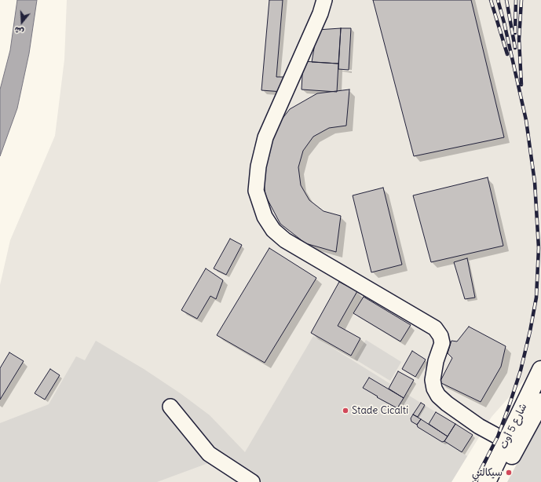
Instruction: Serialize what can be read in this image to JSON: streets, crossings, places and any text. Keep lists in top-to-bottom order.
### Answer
{
  "streets": {
    "main road": ["شارع 5 أوت"]
  },
  "places": ["Stade Cicalti", "سيكالتي"],
  "north": "bottom"
}
